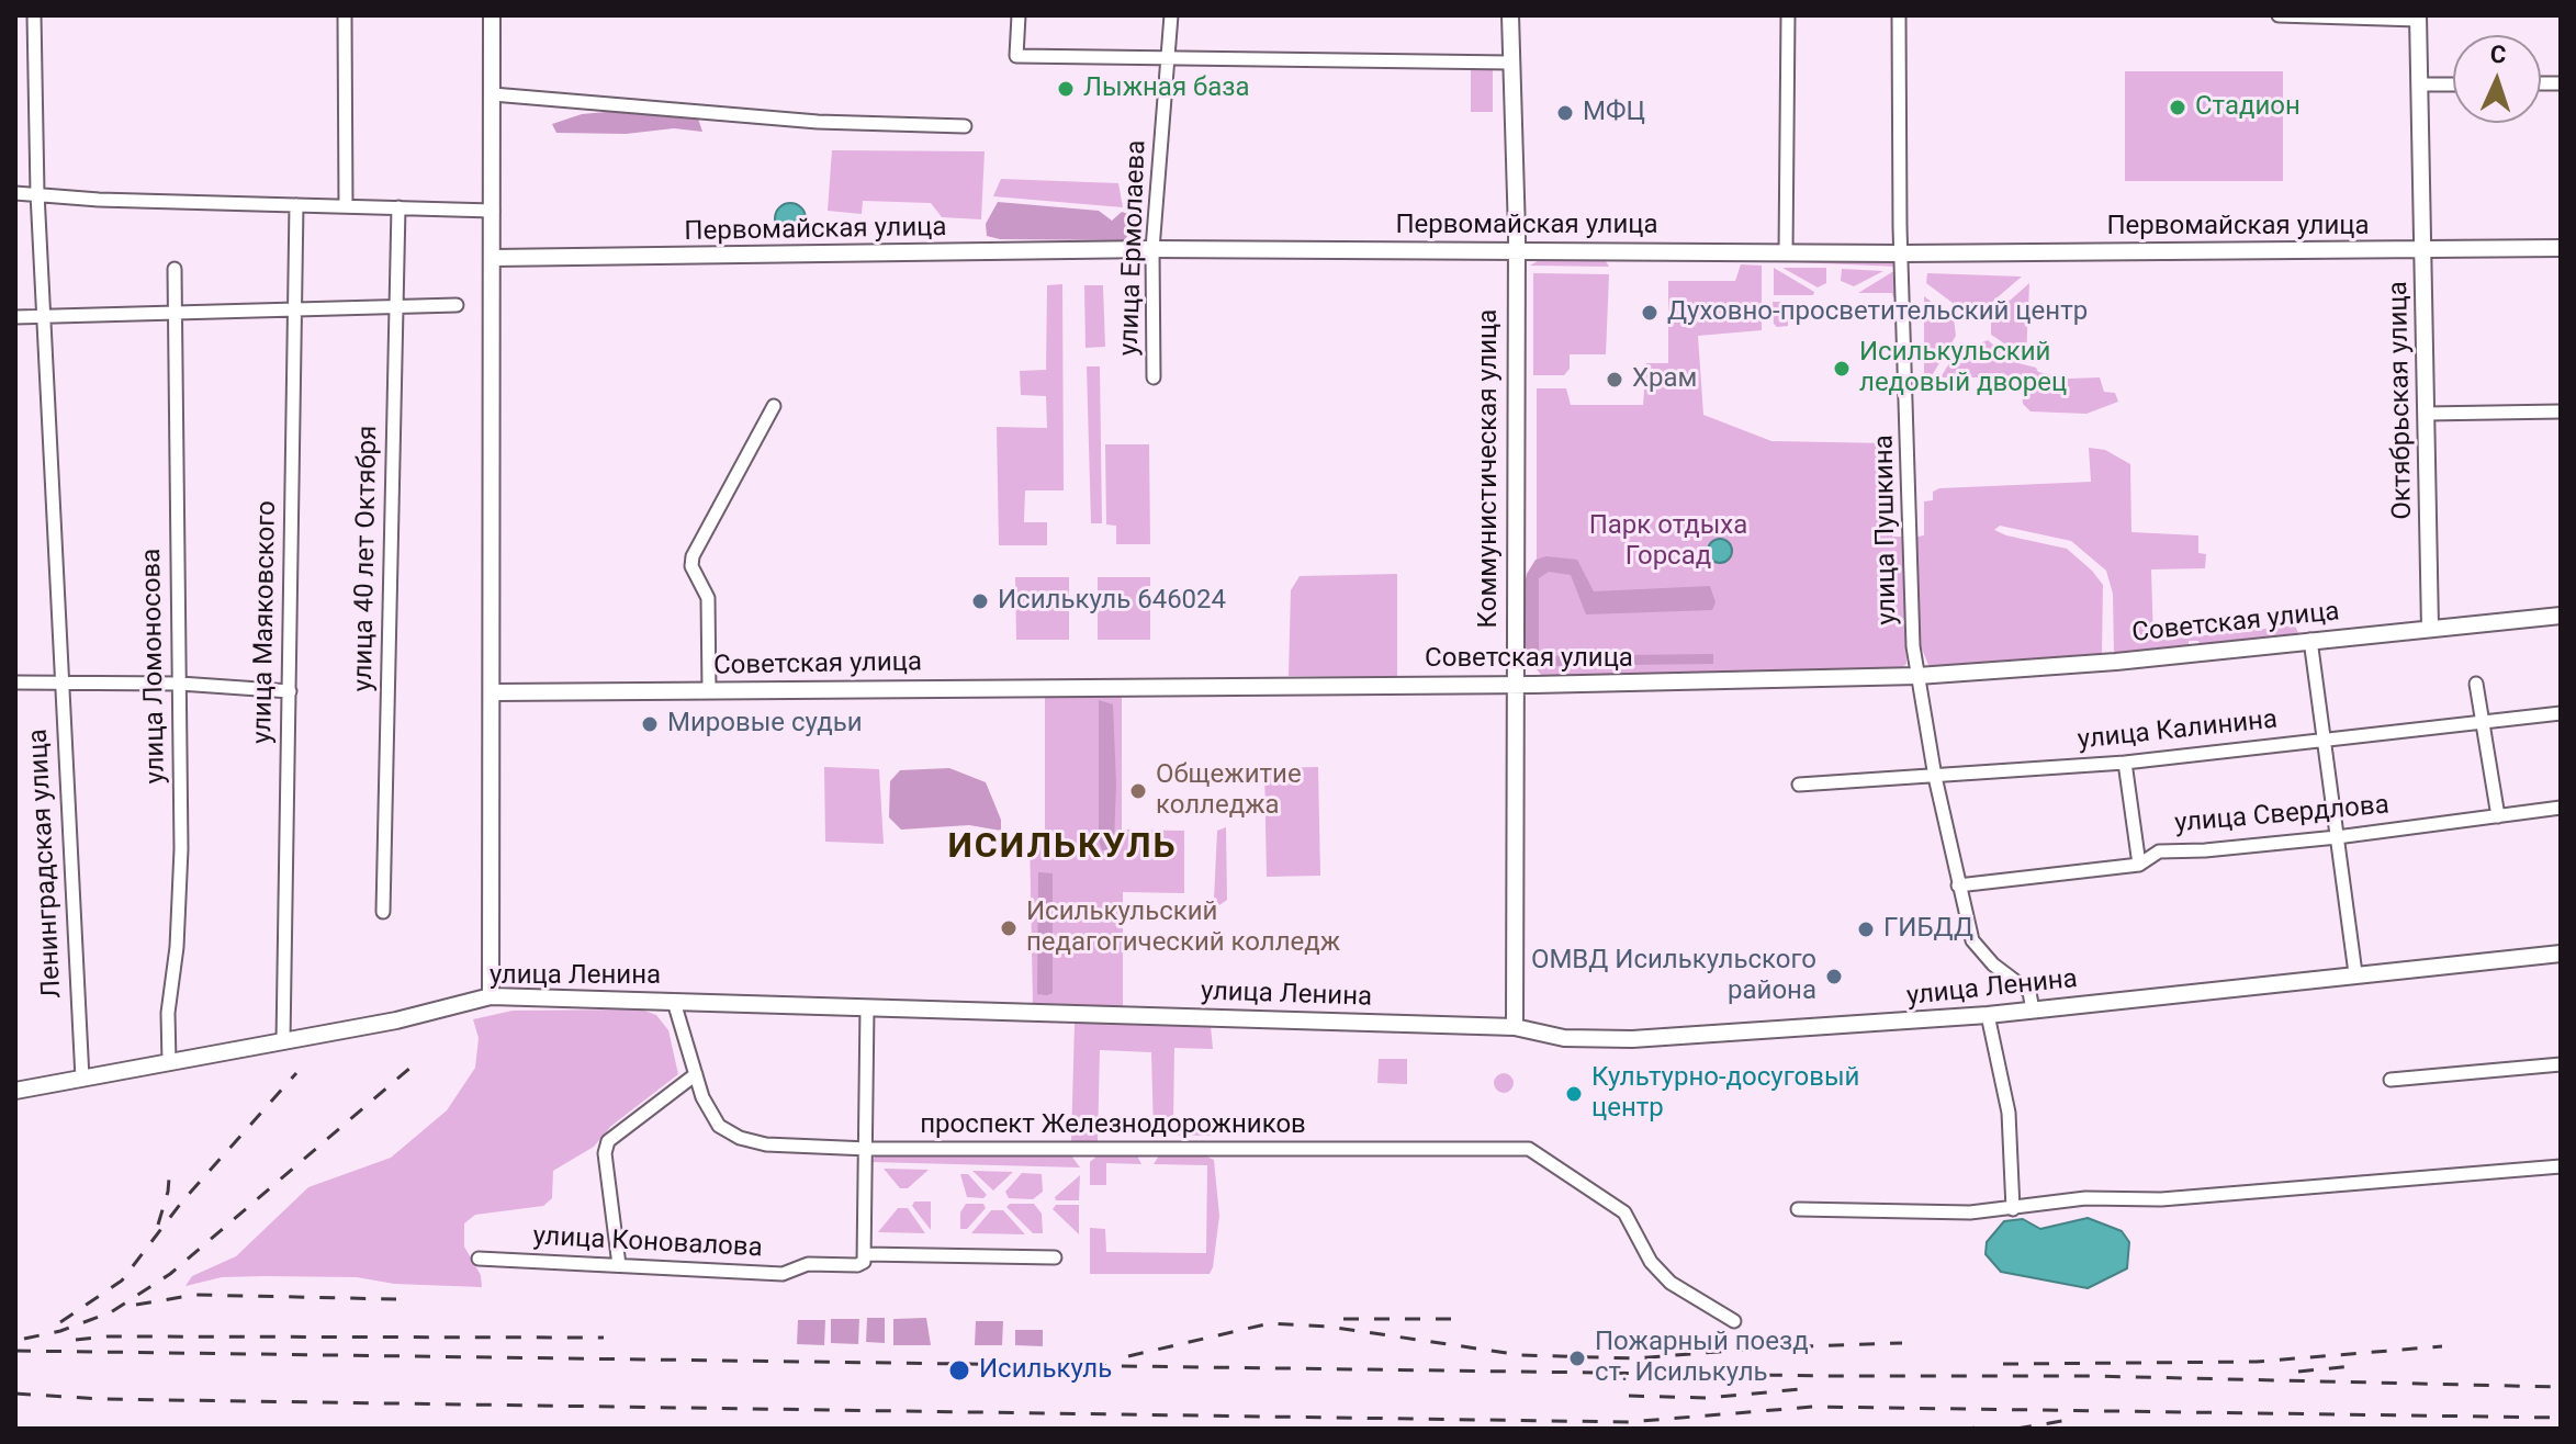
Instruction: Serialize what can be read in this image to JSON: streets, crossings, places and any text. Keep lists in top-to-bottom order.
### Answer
{
  "streets": {
    "street": [
      "Первомайская улица",
      "улица Ермолаева",
      "Октябрьская улица",
      "Коммунистическая улица",
      "улица Пушкина",
      "улица 40 лет Октября",
      "улица Маяковского",
      "Советская улица",
      "улица Ломоносова",
      "улица Калинина",
      "улица Свердлова",
      "Ленинградская улица",
      "улица Ленина",
      "проспект Железнодорожников",
      "улица Коновалова"
    ]
  },
  "crossings": [
    ["Первомайская улица", "улица Ермолаева"],
    ["Первомайская улица", "Октябрьская улица"],
    ["Первомайская улица", "Коммунистическая улица"],
    ["Первомайская улица", "улица Пушкина"],
    ["Октябрьская улица", "Советская улица"],
    ["Коммунистическая улица", "Советская улица"],
    ["Коммунистическая улица", "улица Ленина"],
    ["улица Пушкина", "Советская улица"],
    ["улица Пушкина", "улица Калинина"],
    ["улица Пушкина", "улица Свердлова"],
    ["улица Пушкина", "улица Ленина"],
    ["улица Маяковского", "улица Ленина"],
    ["улица Ломоносова", "улица Ленина"],
    ["Ленинградская улица", "улица Ленина"],
    ["улица Ленина", "проспект Железнодорожников"]
  ],
  "districts": ["ИСИЛЬКУЛЬ"],
  "parks": ["Парк отдыха Горсад"],
  "places": [
    "Лыжная база",
    "Стадион",
    "МФЦ",
    "Духовно-просветительский центр",
    "Исилькульский ледовый дворец",
    "Храм",
    "Исилькуль 646024",
    "Мировые судьи",
    "Общежитие колледжа",
    "Исилькульский педагогический колледж",
    "ГИБДД",
    "ОМВД Исилькульского района",
    "Культурно-досуговый центр",
    "Пожарный поезд ст. Исилькуль",
    "Исилькуль"
  ],
  "north": "top"
}
